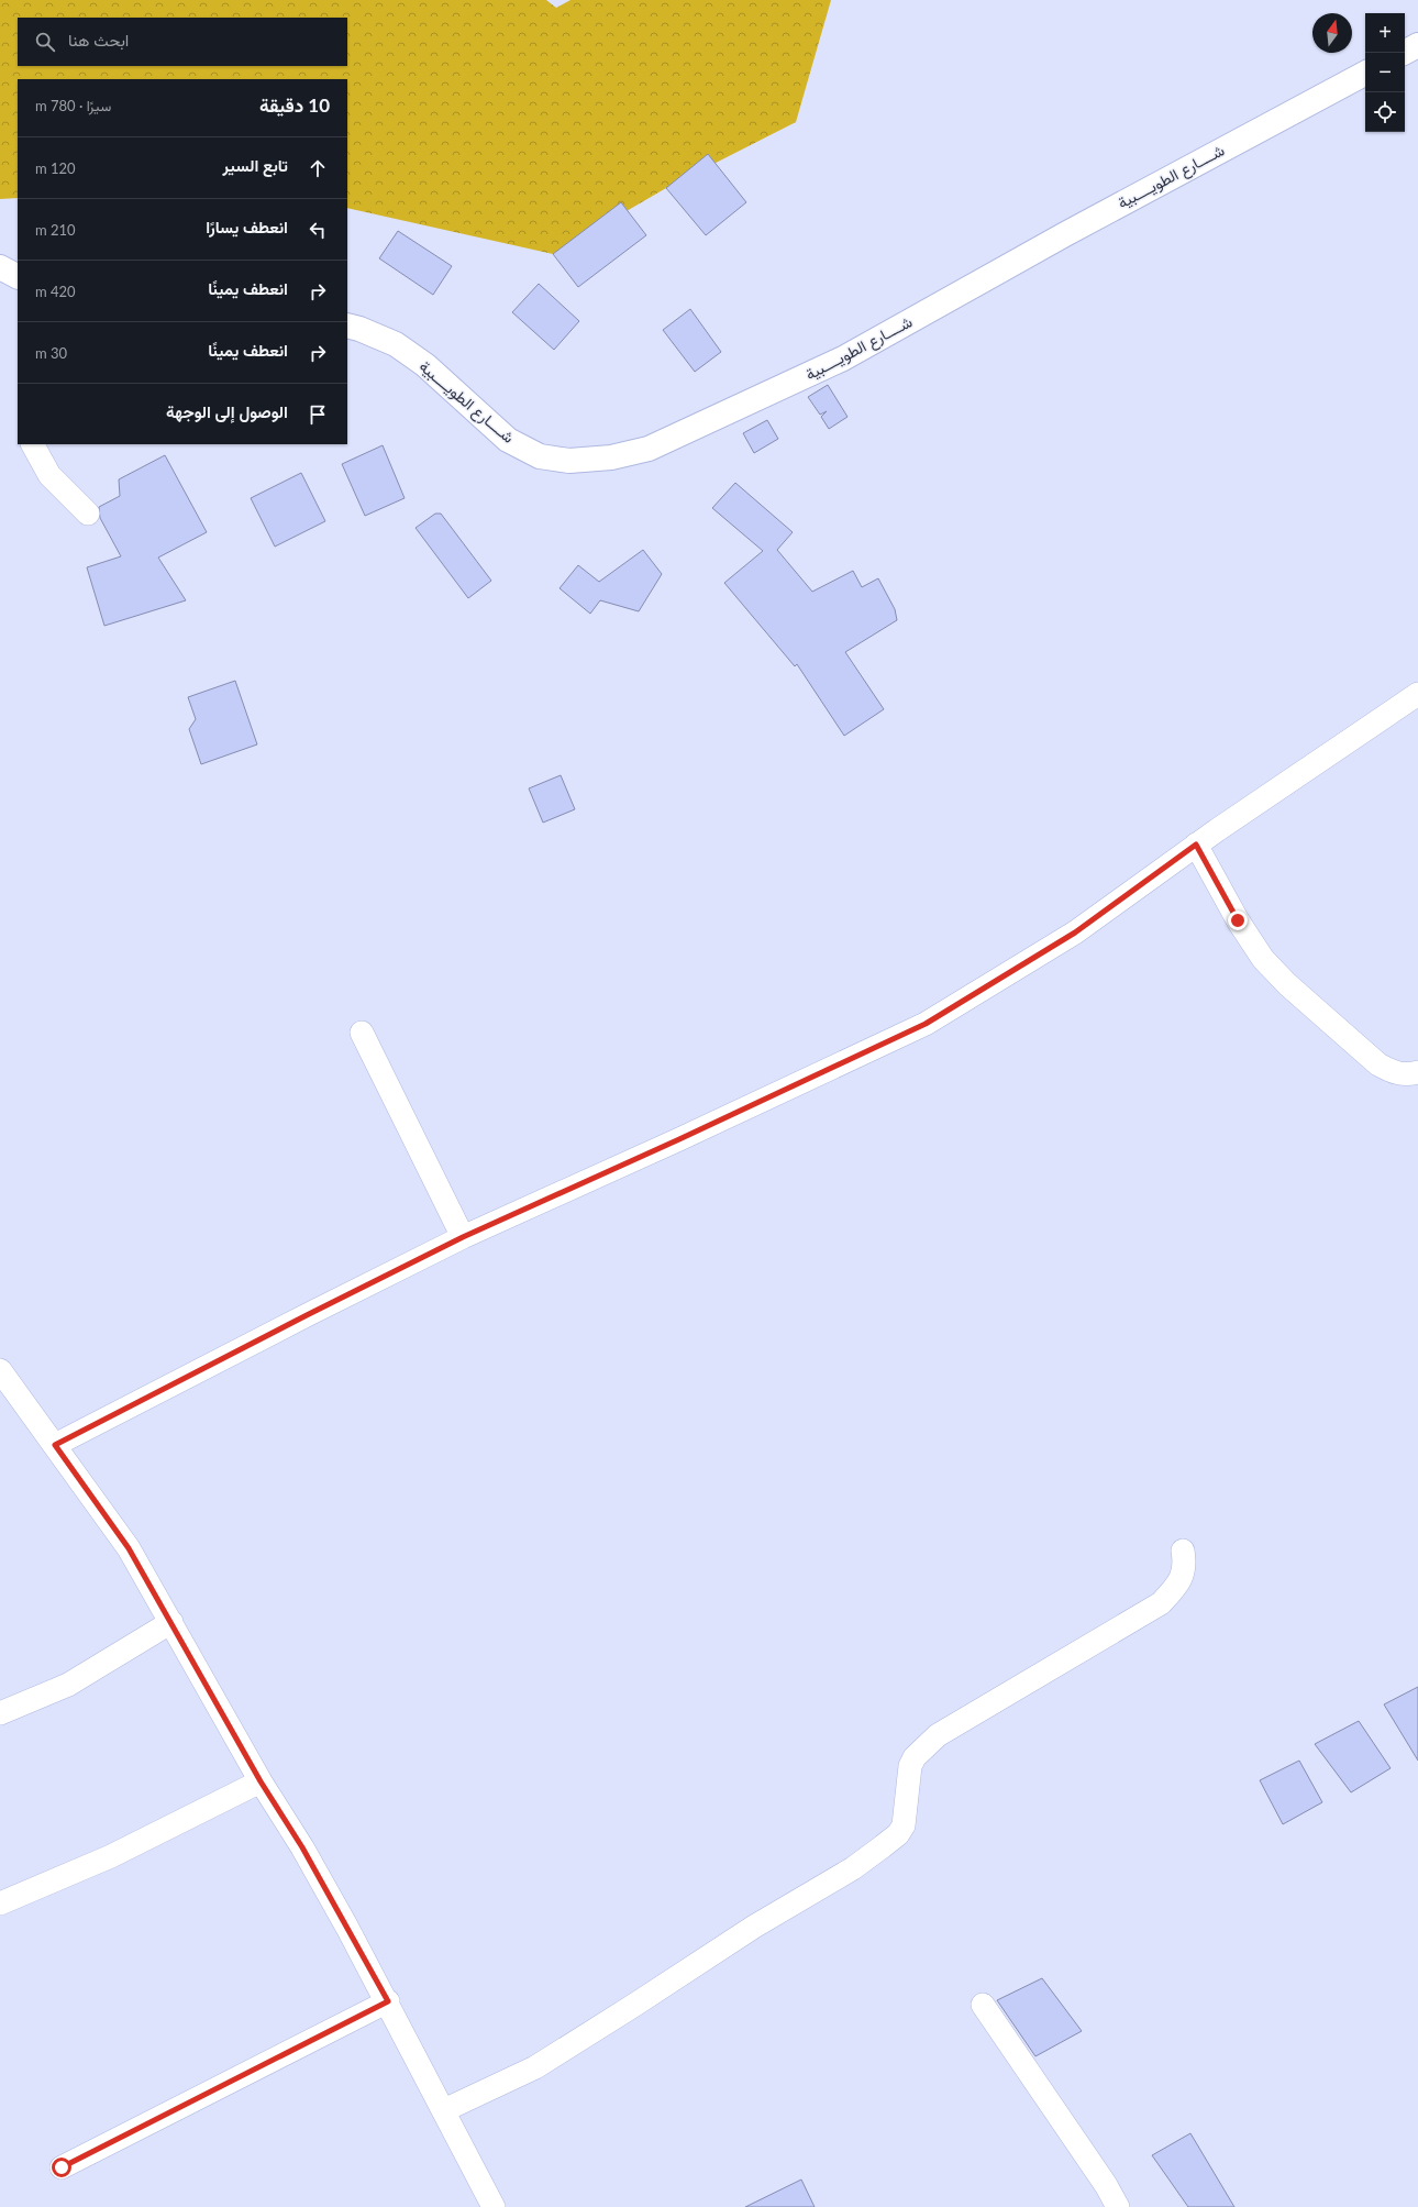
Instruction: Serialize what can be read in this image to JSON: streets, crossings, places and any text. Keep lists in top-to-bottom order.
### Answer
{
  "streets": {
    "street": ["شــــارع الطويــــبية"]
  },
  "north": "top",
  "page": {
    "map_buttons": ["+", "−"],
    "search": "ابحث هنا",
    "heading": ["10 دقيقة", "سيرًا · 780 m"],
    "list": [
      ["تابع السير", "120 m"],
      ["انعطف يسارًا", "210 m"],
      ["انعطف يمينًا", "420 m"],
      ["انعطف يمينًا", "30 m"],
      "الوصول إلى الوجهة"
    ]
  }
}
